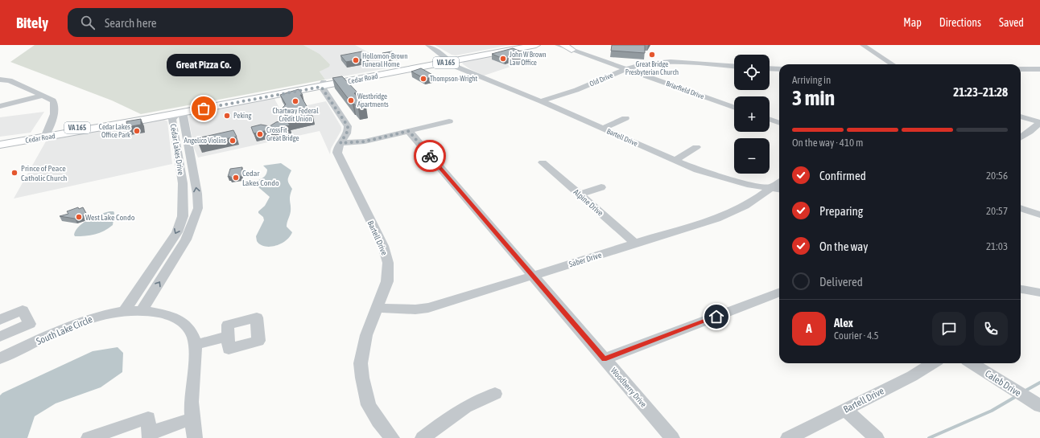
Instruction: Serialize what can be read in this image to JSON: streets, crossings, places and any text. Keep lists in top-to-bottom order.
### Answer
{
  "streets": {
    "main road": ["VA 165", "Cedar Road"],
    "street": [
      "Old Drive",
      "Briarfield Drive",
      "Bartell Drive",
      "Cedar Lakes Drive",
      "Alpine Drive",
      "Saber Drive",
      "South Lake Circle",
      "Caleb Drive",
      "Woodberry Drive"
    ]
  },
  "crossings": [
    ["Cedar Road", "Bartell Drive"],
    ["Cedar Road", "Cedar Lakes Drive"],
    ["Old Drive", "Briarfield Drive"],
    ["Old Drive", "Bartell Drive"],
    ["Bartell Drive", "Saber Drive"],
    ["Cedar Lakes Drive", "South Lake Circle"],
    ["Alpine Drive", "Saber Drive"],
    ["Saber Drive", "Woodberry Drive"]
  ],
  "places": [
    "Great Bridge Presbyterian Church",
    "John W Brown Law Office",
    "Hollomon-Brown Funeral Home",
    "Thompson-Wright",
    "Westbridge Apartments",
    "Chartway Federal Credit Union",
    "Great Pizza Co.",
    "Peking",
    "Cedar Lakes Office Park",
    "CrossFit Great Bridge",
    "Angelico Violins",
    "Prince of Peace Catholic Church",
    "Cedar Lakes Condo",
    "West Lake Condo"
  ],
  "page": {
    "header": "Bitely",
    "search": "Search here",
    "nav": ["Map", "Directions", "Saved"],
    "bubble": "Great Pizza Co.",
    "map_buttons": ["+", "−"],
    "heading": ["3 min", "Arriving in", "21:23–21:28"],
    "panel": ["Alex", "Courier · 4.5"],
    "bar": "On the way · 410 m",
    "list": [
      ["Confirmed", "20:56"],
      ["Preparing", "20:57"],
      ["On the way", "21:03"],
      "Delivered"
    ],
    "round": "A"
  }
}
